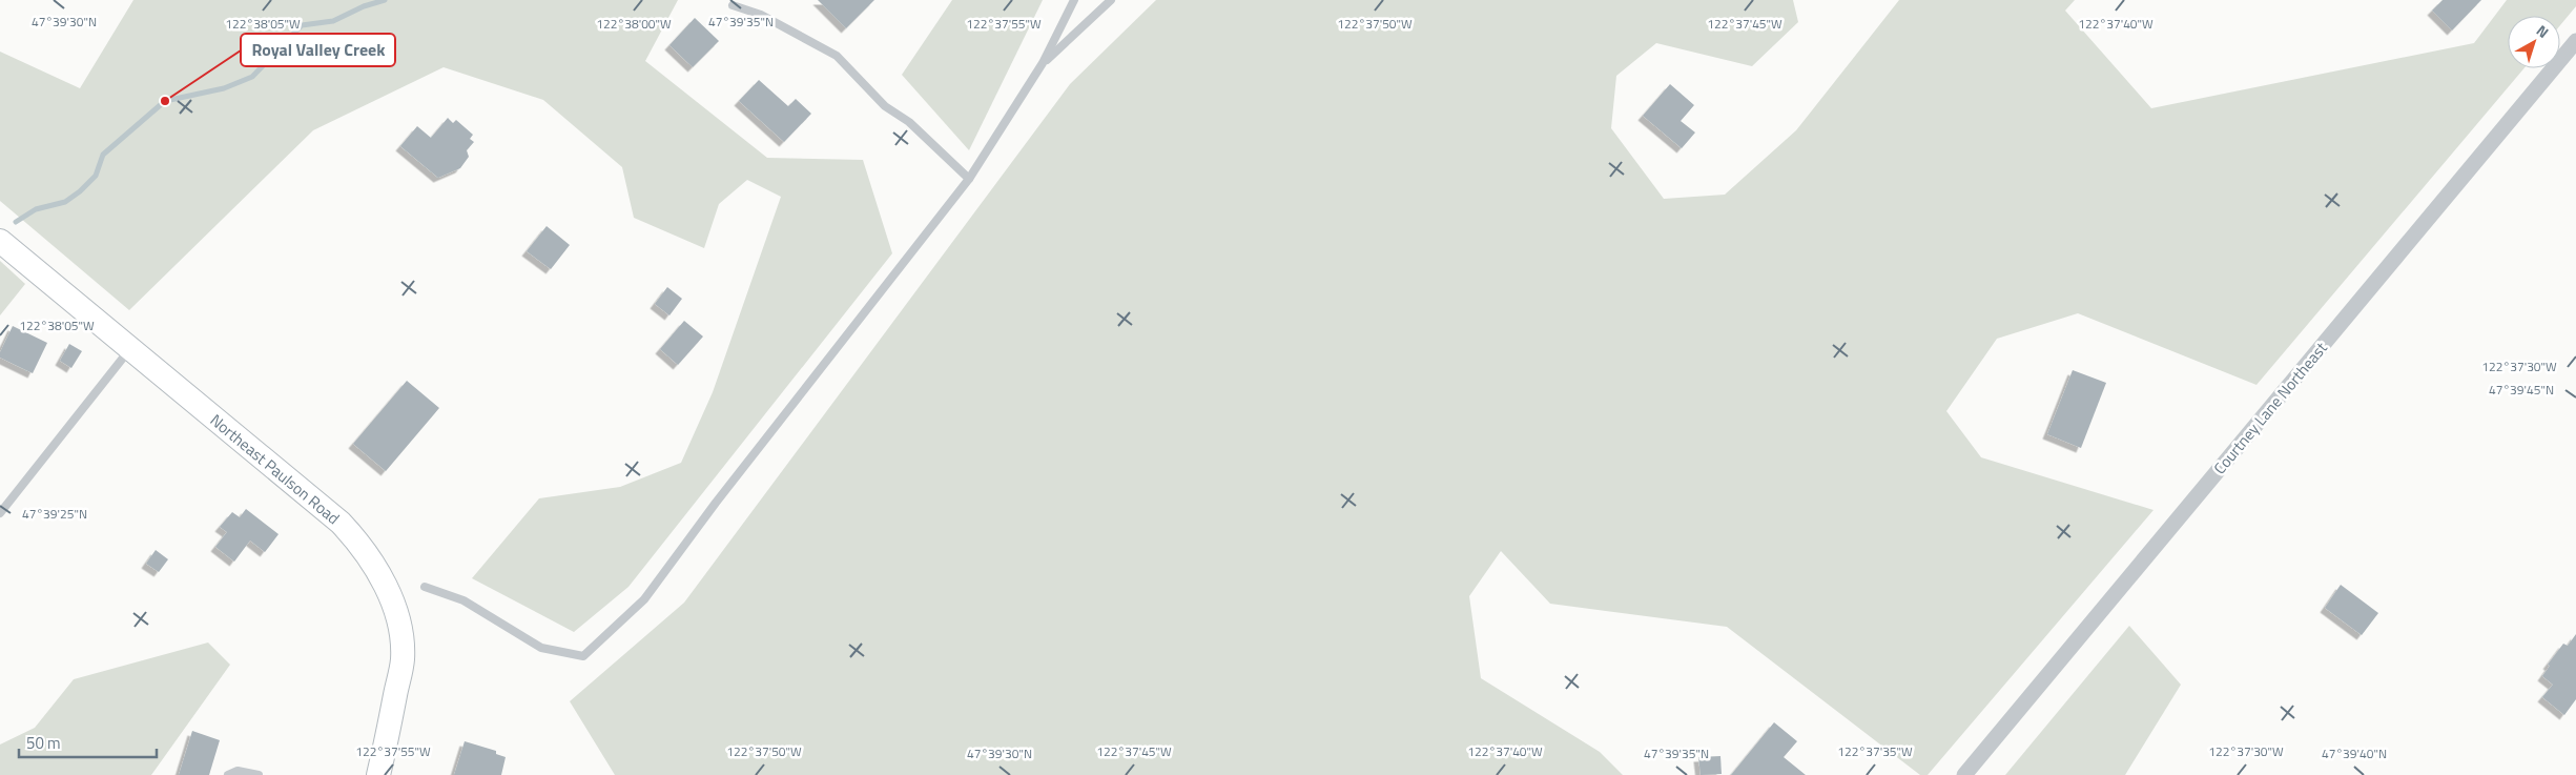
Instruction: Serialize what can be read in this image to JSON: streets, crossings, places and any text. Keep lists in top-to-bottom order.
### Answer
{
  "streets": {
    "street": ["Courtney Lane Northeast", "Northeast Paulson Road"]
  },
  "places": ["Royal Valley Creek"],
  "scale_bar": "50 m",
  "north": "top right",
  "coordinates": [
    "47°39'30\"N",
    "47°39'35\"N",
    "122°38'05\"W",
    "122°37'55\"W",
    "122°37'50\"W",
    "122°38'00\"W",
    "122°37'45\"W",
    "122°37'40\"W",
    "122°37'30\"W",
    "47°39'45\"N",
    "47°39'25\"N",
    "122°37'35\"W",
    "47°39'40\"N"
  ]
}
